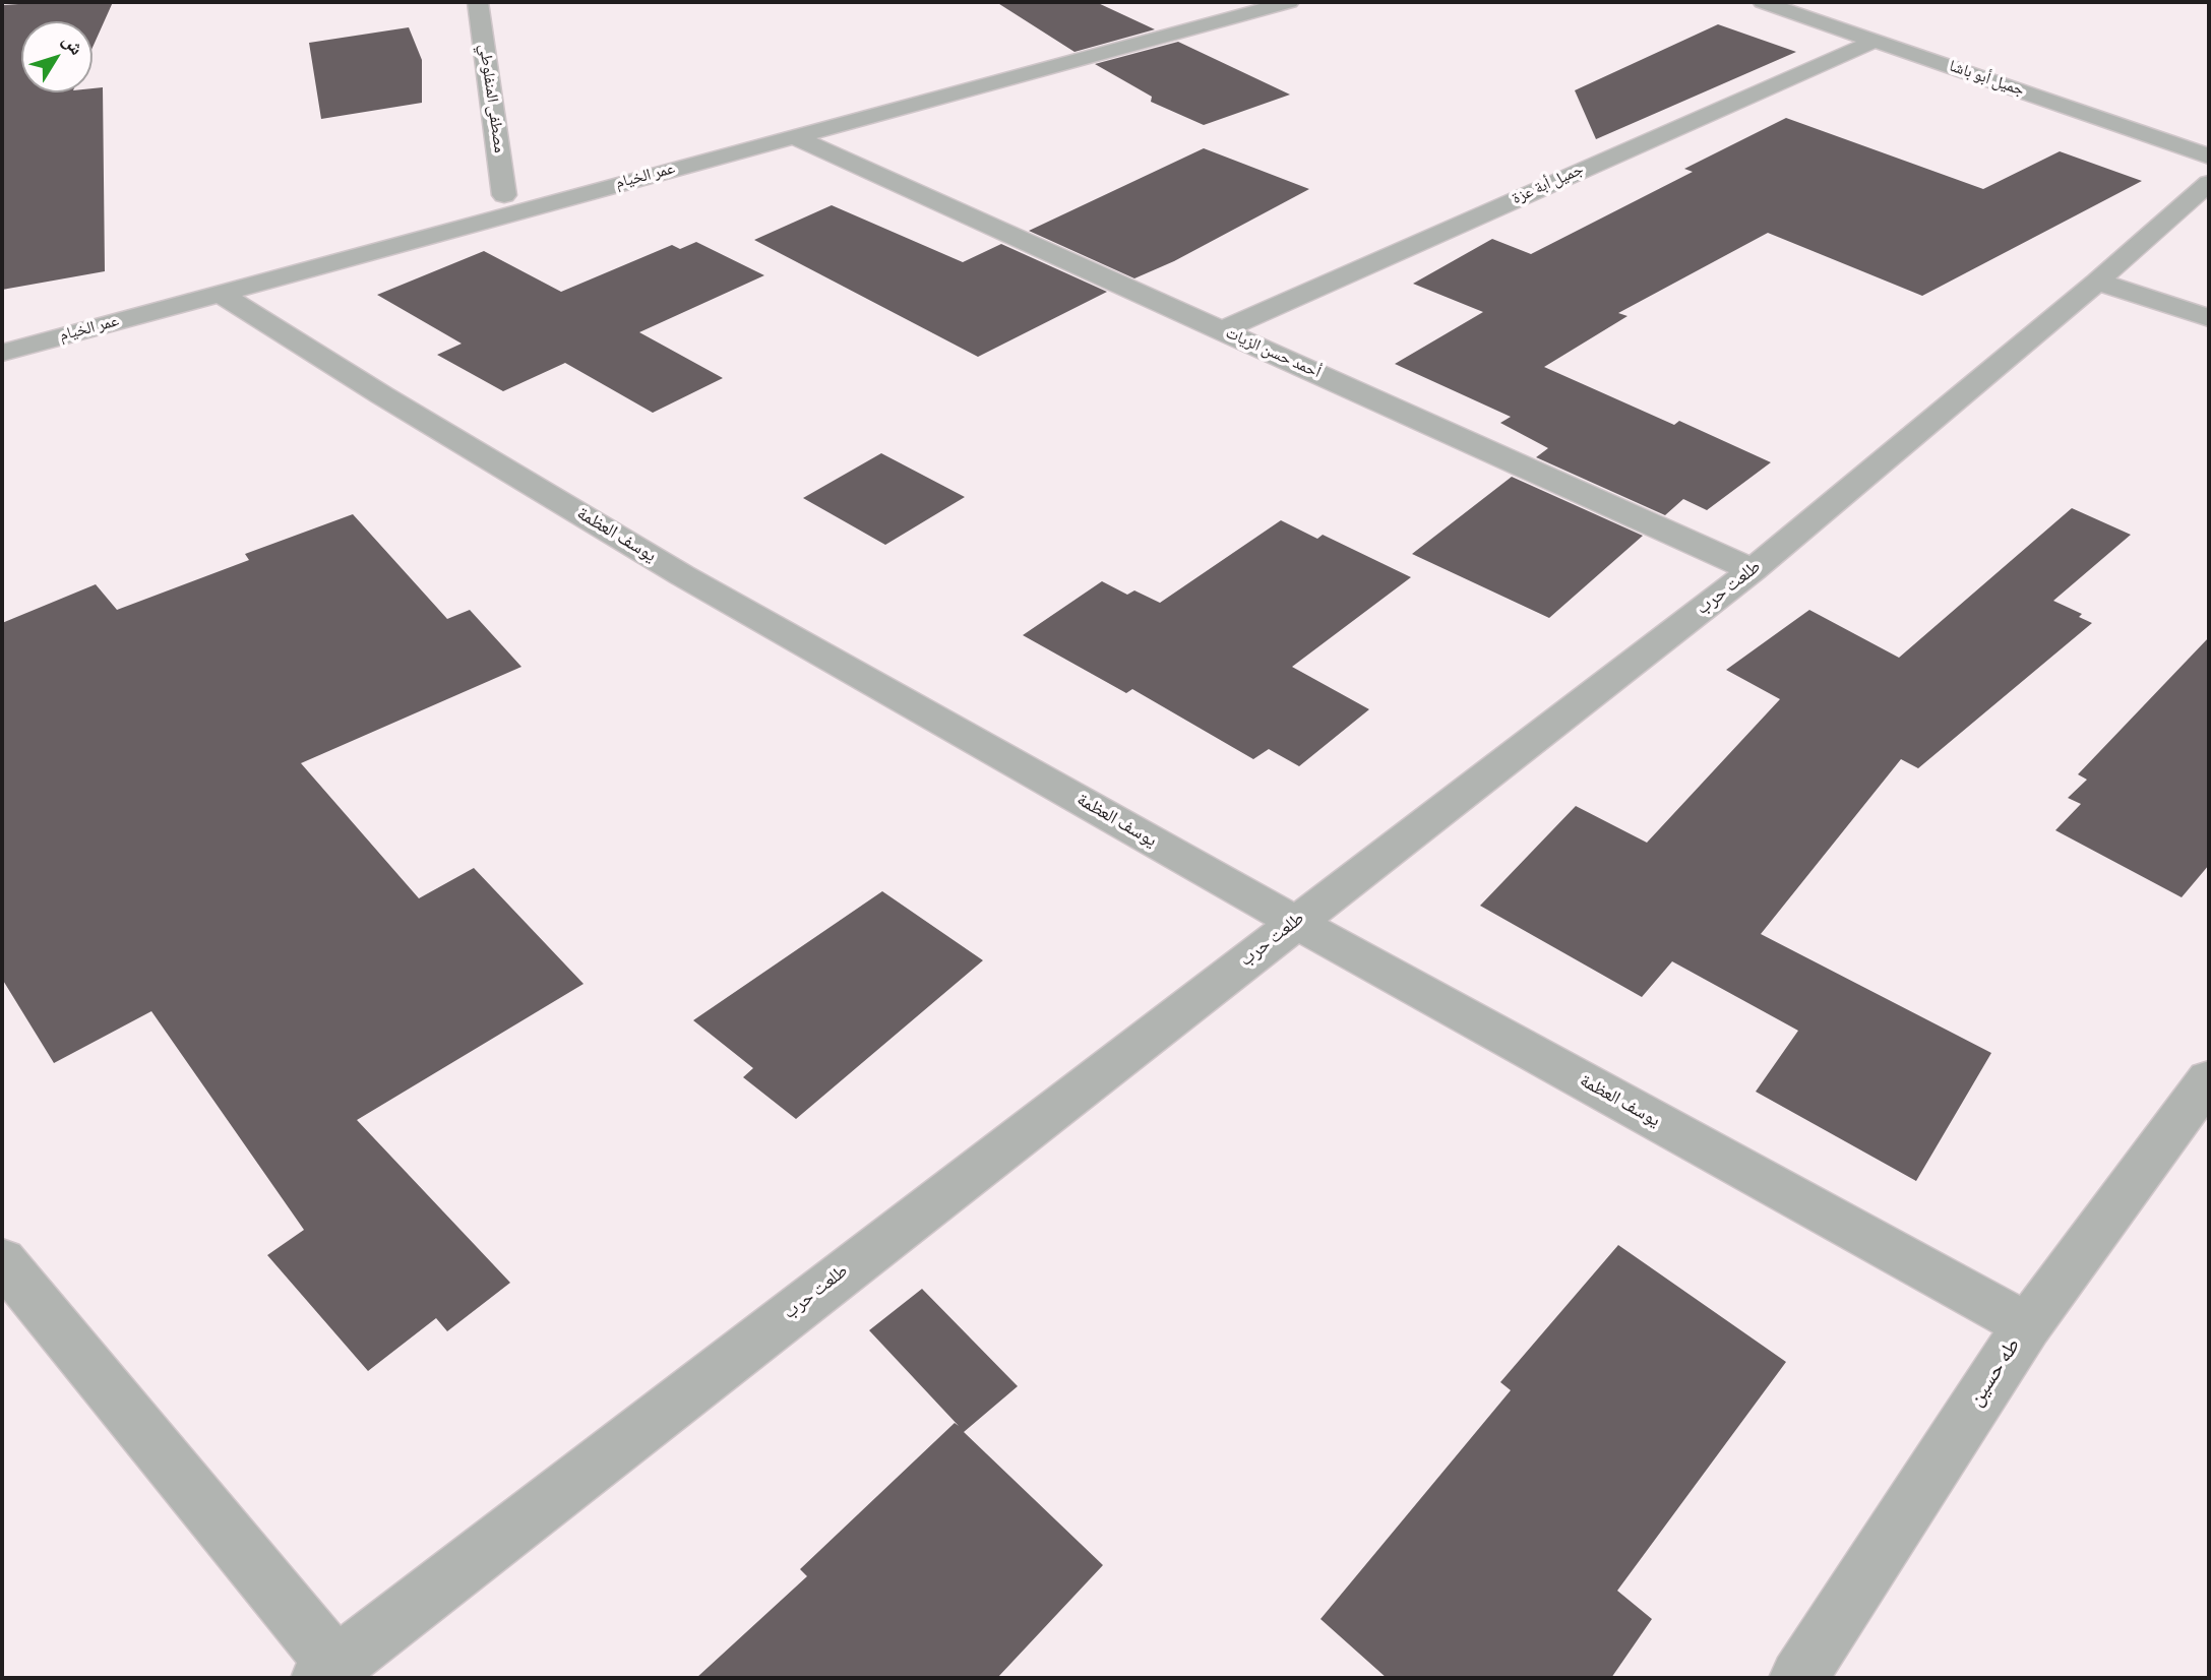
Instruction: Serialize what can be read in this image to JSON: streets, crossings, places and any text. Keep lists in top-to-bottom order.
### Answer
{
  "streets": {
    "street": [
      "جميل أبو باشا",
      "مصطفى المنفلوطي",
      "عمر الخيام",
      "جميل أبة عزة",
      "أحمد حسن الزيات",
      "يوسف العظمة",
      "طلعت حرب",
      "طه حسين"
    ]
  },
  "crossings": [
    ["جميل أبو باشا", "جميل أبة عزة"],
    ["مصطفى المنفلوطي", "عمر الخيام"],
    ["عمر الخيام", "أحمد حسن الزيات"],
    ["عمر الخيام", "يوسف العظمة"],
    ["جميل أبة عزة", "أحمد حسن الزيات"],
    ["أحمد حسن الزيات", "طلعت حرب"],
    ["يوسف العظمة", "طلعت حرب"],
    ["يوسف العظمة", "طه حسين"]
  ],
  "north": "top right"
}
